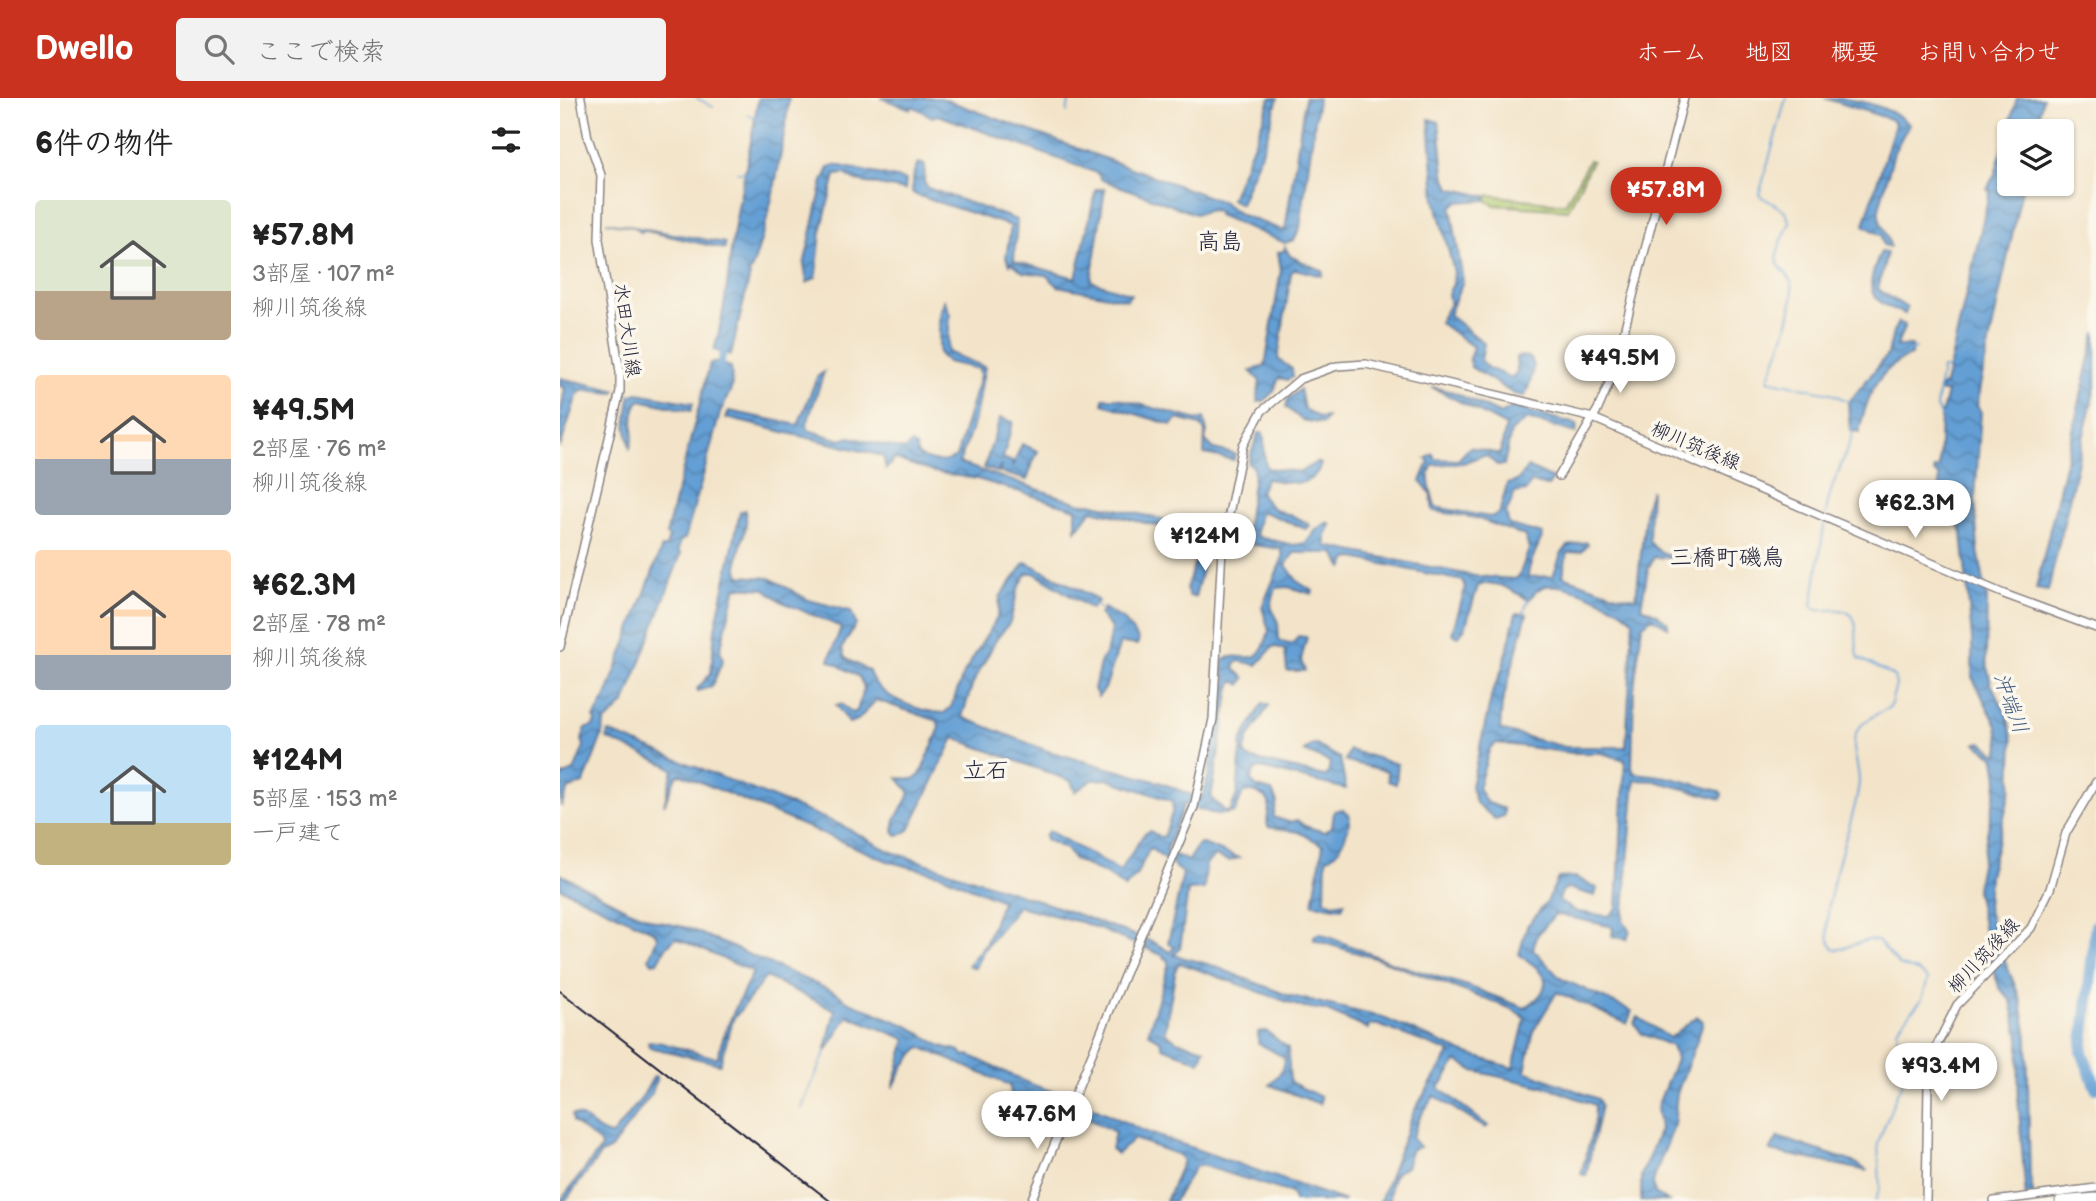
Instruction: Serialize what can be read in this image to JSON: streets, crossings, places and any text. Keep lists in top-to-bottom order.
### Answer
{
  "streets": {
    "main road": ["水田大川線", "柳川筑後線"]
  },
  "districts": ["高島", "三橋町磯鳥", "立石"],
  "water": ["沖端川"],
  "page": {
    "header": "Dwello",
    "search": "ここで検索",
    "nav": [
      "ホーム",
      "地図",
      "概要",
      "お問い合わせ"
    ],
    "heading": "6件の物件",
    "price": [
      "¥57.8M",
      "¥49.5M",
      "¥62.3M",
      "¥124M",
      "¥93.4M",
      "¥47.6M"
    ],
    "list": [
      {
        "name": "¥57.8M",
        "note": "3部屋 · 107 m² · 柳川筑後線"
      },
      {
        "name": "¥49.5M",
        "note": "2部屋 · 76 m² · 柳川筑後線"
      },
      {
        "name": "¥62.3M",
        "note": "2部屋 · 78 m² · 柳川筑後線"
      },
      {
        "name": "¥124M",
        "note": "5部屋 · 153 m² · 一戸建て"
      }
    ]
  }
}
